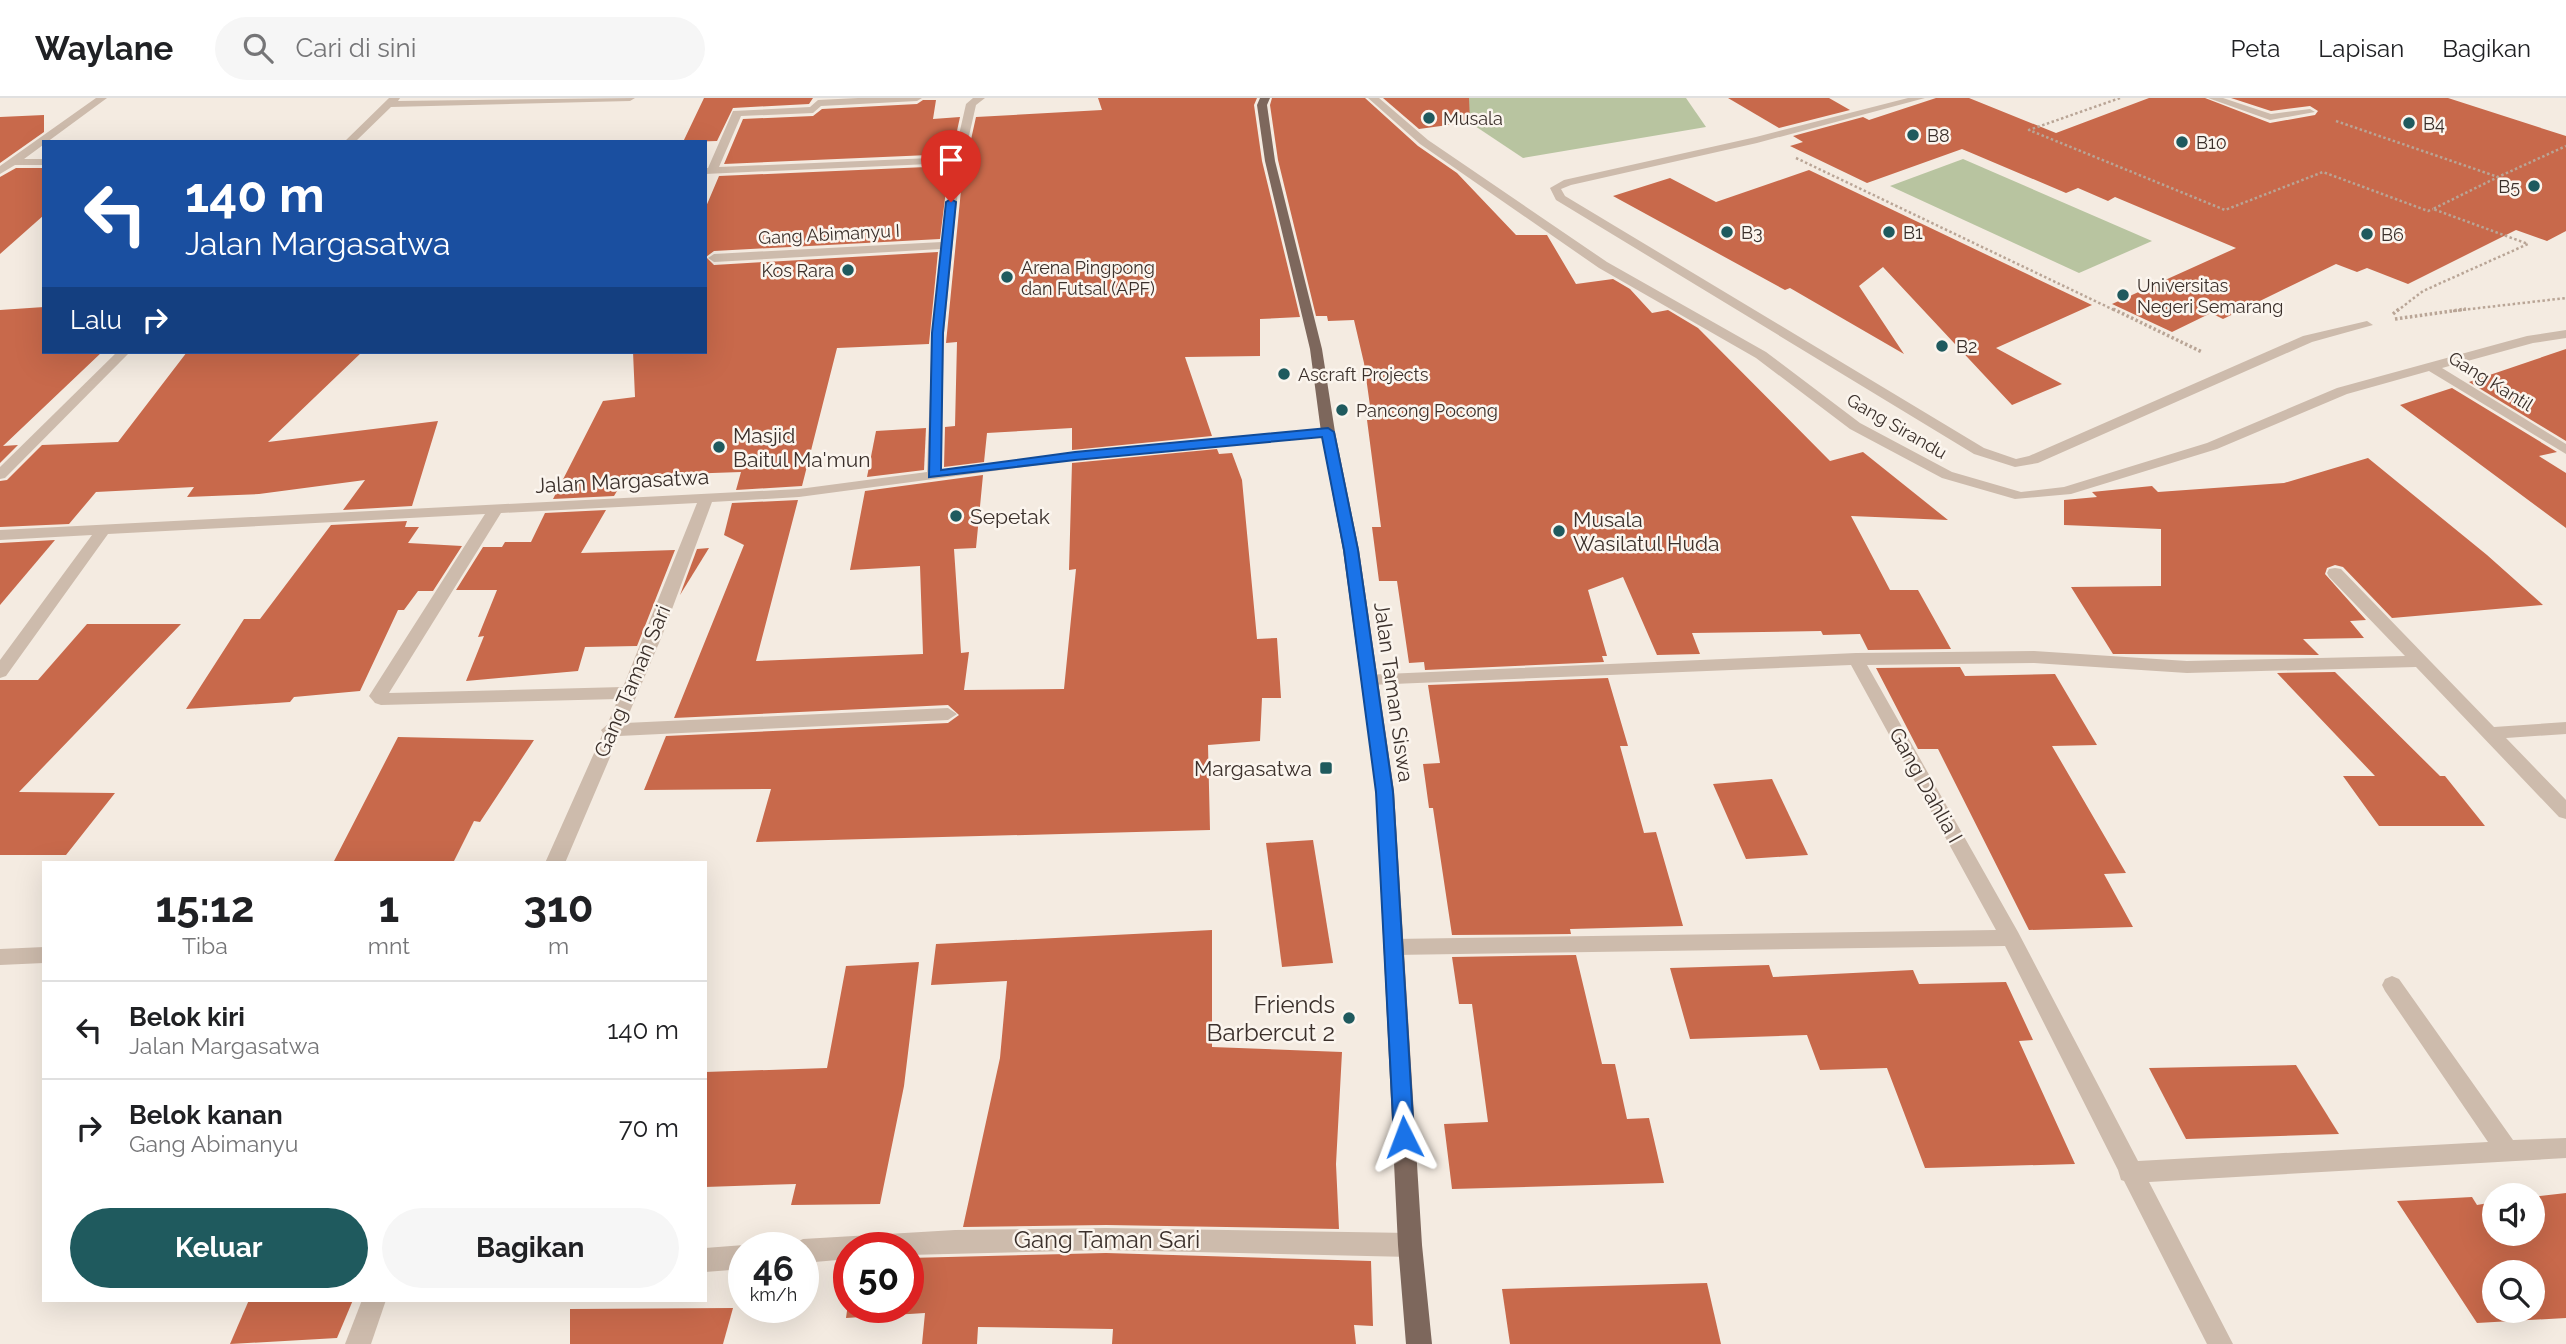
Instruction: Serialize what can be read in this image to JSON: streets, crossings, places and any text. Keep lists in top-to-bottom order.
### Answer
{
  "streets": {
    "main road": ["Jalan Taman Siswa"],
    "street": [
      "Gang Abimanyu I",
      "Gang Kantil",
      "Gang Sirandu",
      "Jalan Margasatwa",
      "Gang Taman Sari",
      "Gang Dahlia I"
    ]
  },
  "crossings": [
    ["Gang Kantil", "Gang Sirandu"],
    ["Jalan Margasatwa", "Gang Taman Sari"],
    ["Jalan Margasatwa", "Jalan Taman Siswa"],
    ["Gang Taman Sari", "Jalan Taman Siswa"]
  ],
  "places": {
    "other": [
      "Musala",
      "B4",
      "B8",
      "B10",
      "B5",
      "B3",
      "B1",
      "B6",
      "Kos Rara",
      "Arena Pingpong dan Futsal (APF)",
      "Universitas Negeri Semarang",
      "B2",
      "Ascraft Projects",
      "Pancong Pocong",
      "Masjid Baitul Ma'mun",
      "Sepetak",
      "Musala Wasilatul Huda",
      "Friends Barbercut 2"
    ],
    "transit": ["Margasatwa"]
  },
  "page": {
    "header": "Waylane",
    "search": "Cari di sini",
    "nav": ["Peta", "Lapisan", "Bagikan"],
    "turn": ["140 m", "Jalan Margasatwa"],
    "then": "Lalu",
    "eta": [
      "15:12",
      "Tiba",
      "1",
      "mnt",
      "310",
      "m"
    ],
    "list": [
      {
        "name": "Belok kiri",
        "note": "Jalan Margasatwa",
        "value": "140 m"
      },
      {
        "name": "Belok kanan",
        "note": "Gang Abimanyu",
        "value": "70 m"
      }
    ],
    "buttons": ["Keluar", "Bagikan"],
    "speed": "46 km/h",
    "limit": "50"
  }
}
